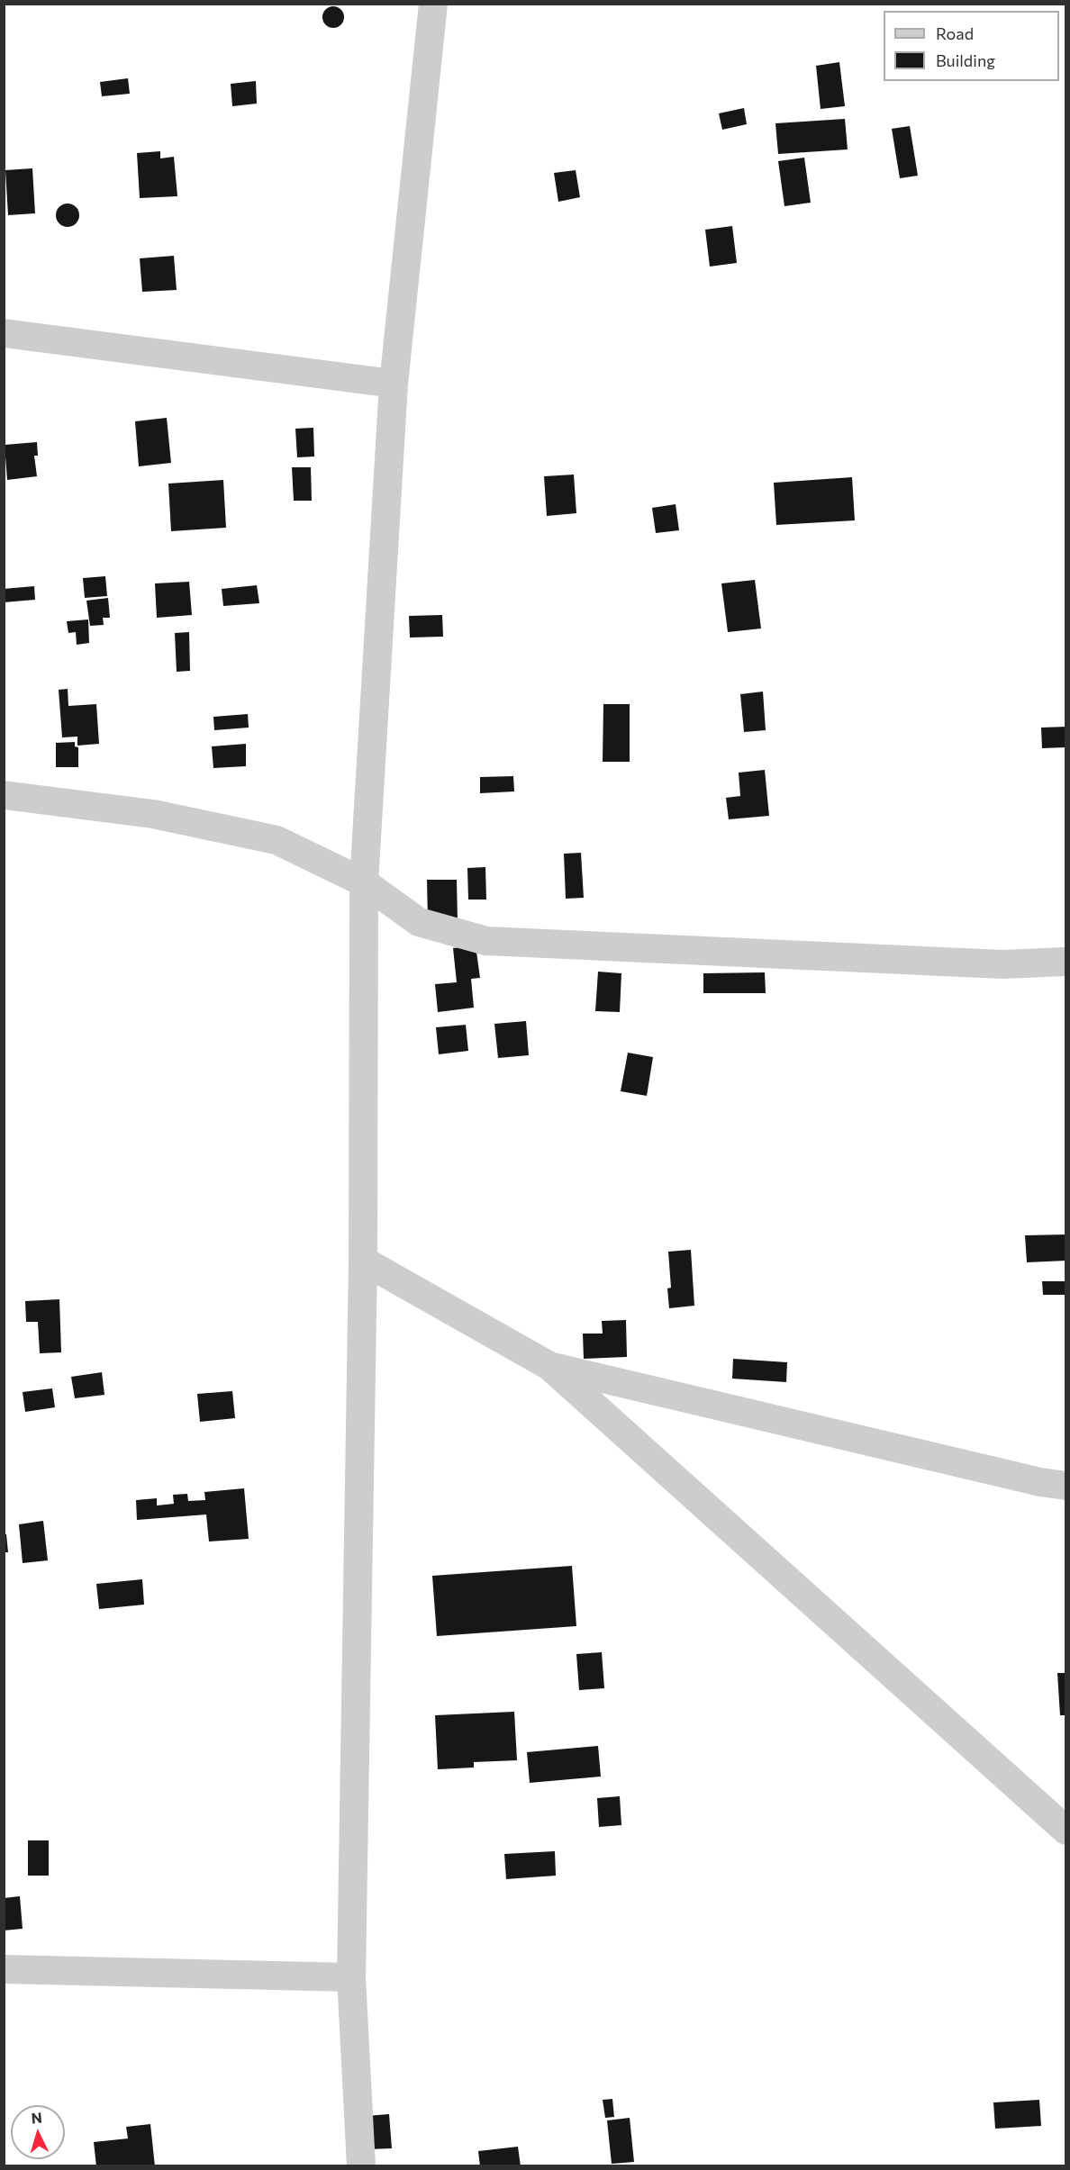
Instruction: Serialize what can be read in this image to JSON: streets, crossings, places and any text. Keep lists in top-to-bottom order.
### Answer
{
  "legend": ["Road", "Building"],
  "north": "top"
}
